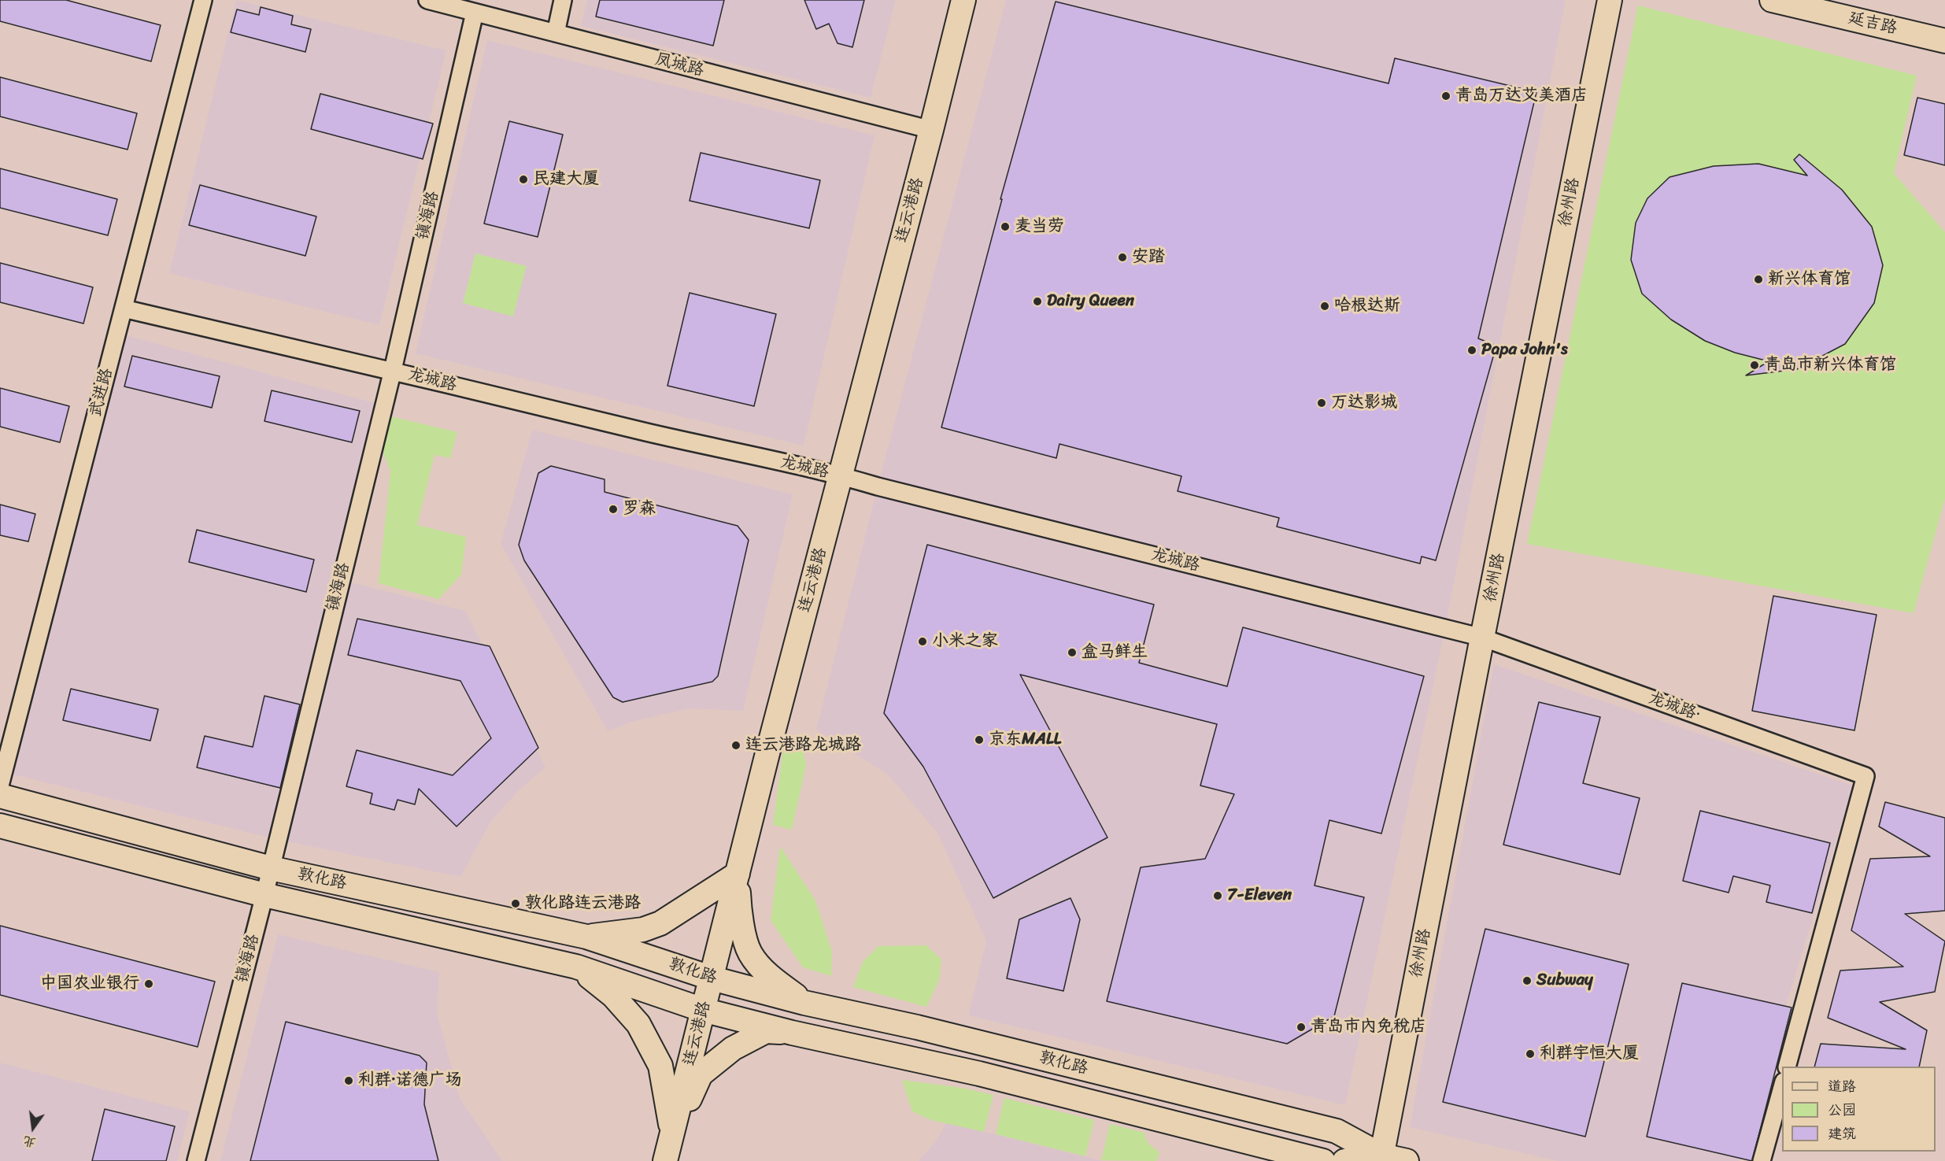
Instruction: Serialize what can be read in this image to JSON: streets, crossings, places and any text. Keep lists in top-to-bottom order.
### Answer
{
  "streets": {
    "main road": [
      "延吉路",
      "徐州路",
      "连云港路",
      "敦化路"
    ],
    "street": [
      "凤城路",
      "镇海路",
      "龙城路",
      "武进路",
      "龙城路·"
    ]
  },
  "crossings": [
    ["凤城路", "连云港路"],
    ["凤城路", "镇海路"],
    ["徐州路", "龙城路"],
    ["徐州路", "龙城路·"],
    ["徐州路", "敦化路"],
    ["连云港路", "龙城路"],
    ["连云港路", "敦化路"],
    ["镇海路", "龙城路"],
    ["镇海路", "敦化路"],
    ["龙城路", "武进路"],
    ["龙城路", "龙城路·"]
  ],
  "places": [
    "青岛万达艾美酒店",
    "民建大厦",
    "麦当劳",
    "安踏",
    "新兴体育馆",
    "Dairy Queen",
    "哈根达斯",
    "Papa John's",
    "青岛市新兴体育馆",
    "万达影城",
    "罗森",
    "小米之家",
    "盒马鲜生",
    "京东MALL",
    "连云港路龙城路",
    "7-Eleven",
    "敦化路连云港路",
    "Subway",
    "中国农业银行",
    "青岛市内免税店",
    "利群宇恒大厦",
    "利群·诺德广场"
  ],
  "legend": ["道路", "公园", "建筑"],
  "north": "bottom"
}
